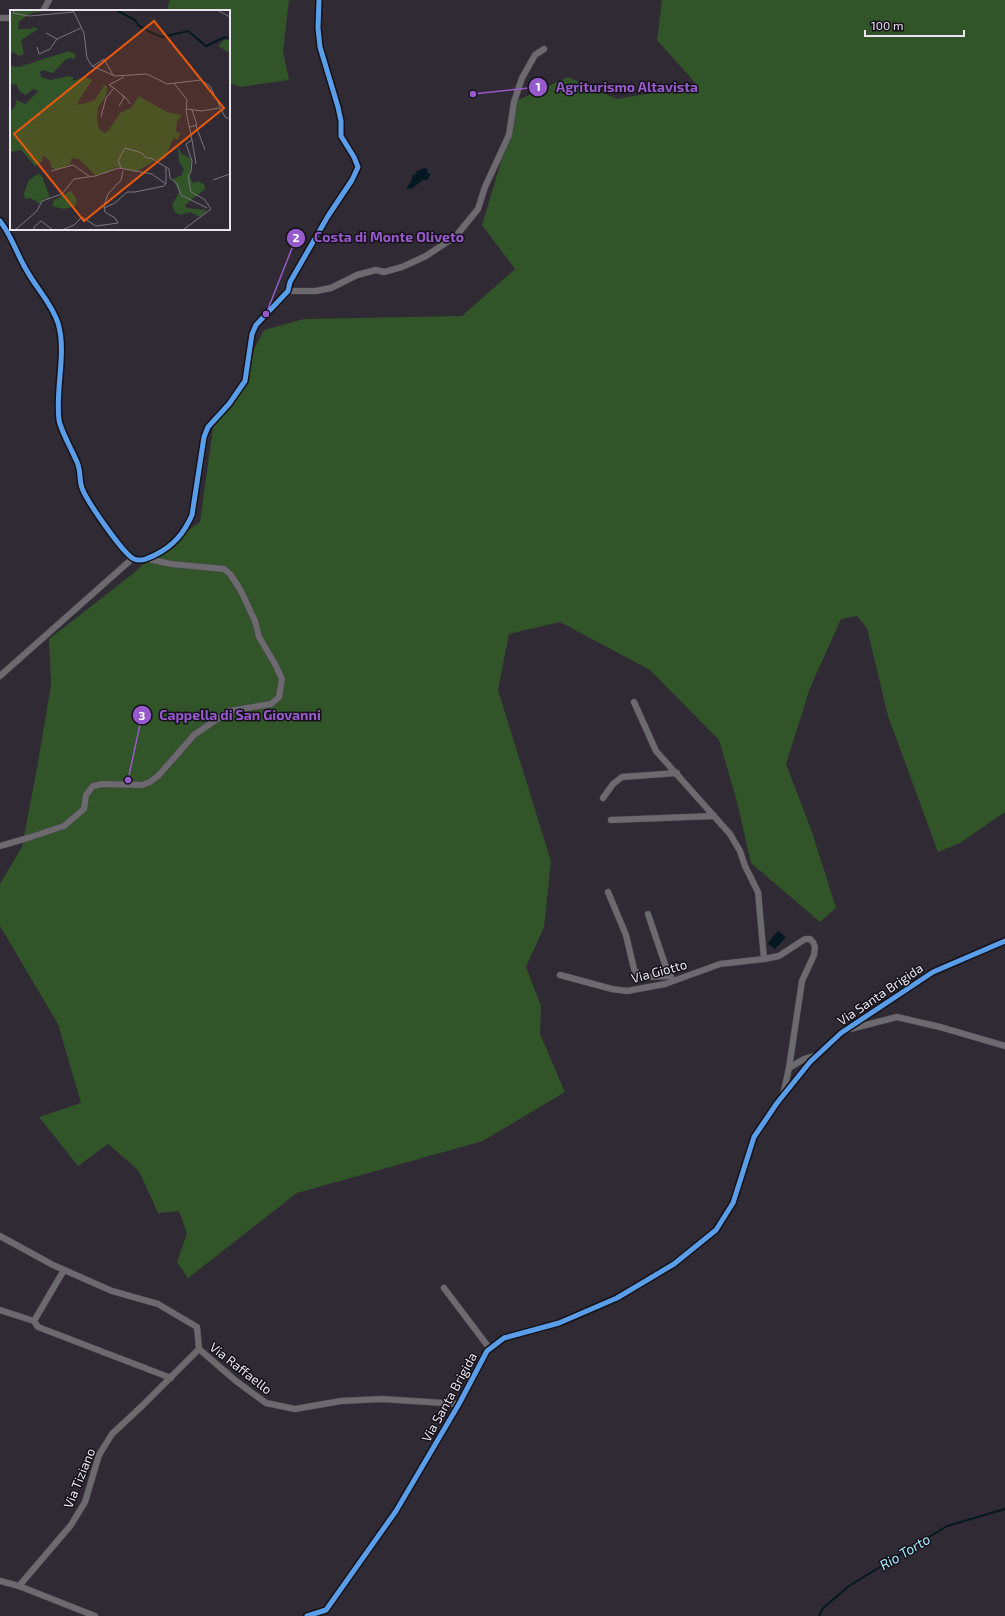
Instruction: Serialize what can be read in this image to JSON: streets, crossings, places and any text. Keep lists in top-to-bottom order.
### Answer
{
  "streets": {
    "street": [
      "Via Giotto",
      "Via Santa Brigida",
      "Via Raffaello",
      "Via Tiziano"
    ]
  },
  "crossings": [
    ["Via Santa Brigida", "Via Raffaello"],
    ["Via Raffaello", "Via Tiziano"]
  ],
  "water": ["Rio Torto"],
  "places": ["Agriturismo Altavista", "Costa di Monte Oliveto", "Cappella di San Giovanni"],
  "scale_bar": "100 m"
}
